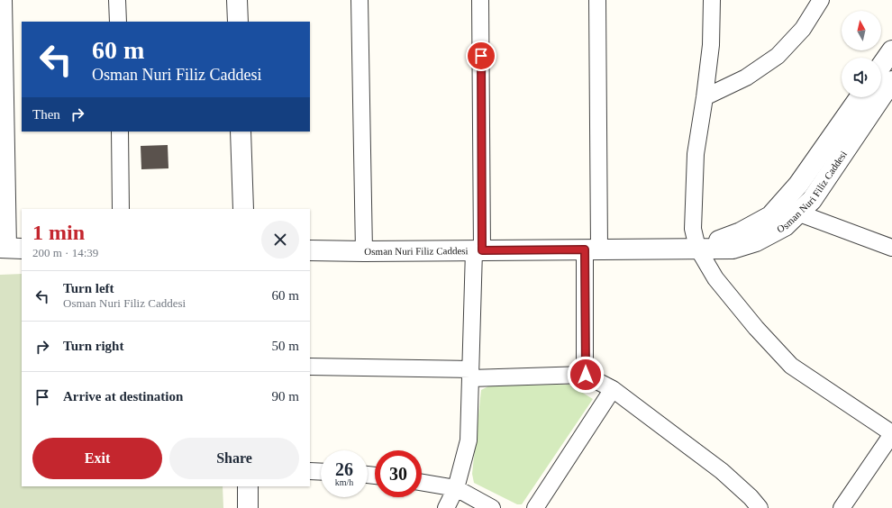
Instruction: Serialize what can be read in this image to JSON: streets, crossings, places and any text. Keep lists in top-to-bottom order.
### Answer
{
  "streets": {
    "street": ["Osman Nuri Filiz Caddesi"]
  },
  "north": "top",
  "page": {
    "turn": ["60 m", "Osman Nuri Filiz Caddesi"],
    "then": "Then",
    "heading": ["1 min", "200 m · 14:39"],
    "list": [
      {
        "name": "Turn left",
        "note": "Osman Nuri Filiz Caddesi",
        "value": "60 m"
      },
      {
        "name": "Turn right",
        "value": "50 m"
      },
      {
        "name": "Arrive at destination",
        "value": "90 m"
      }
    ],
    "buttons": ["Exit", "Share"],
    "speed": "26 km/h",
    "limit": "30"
  }
}
